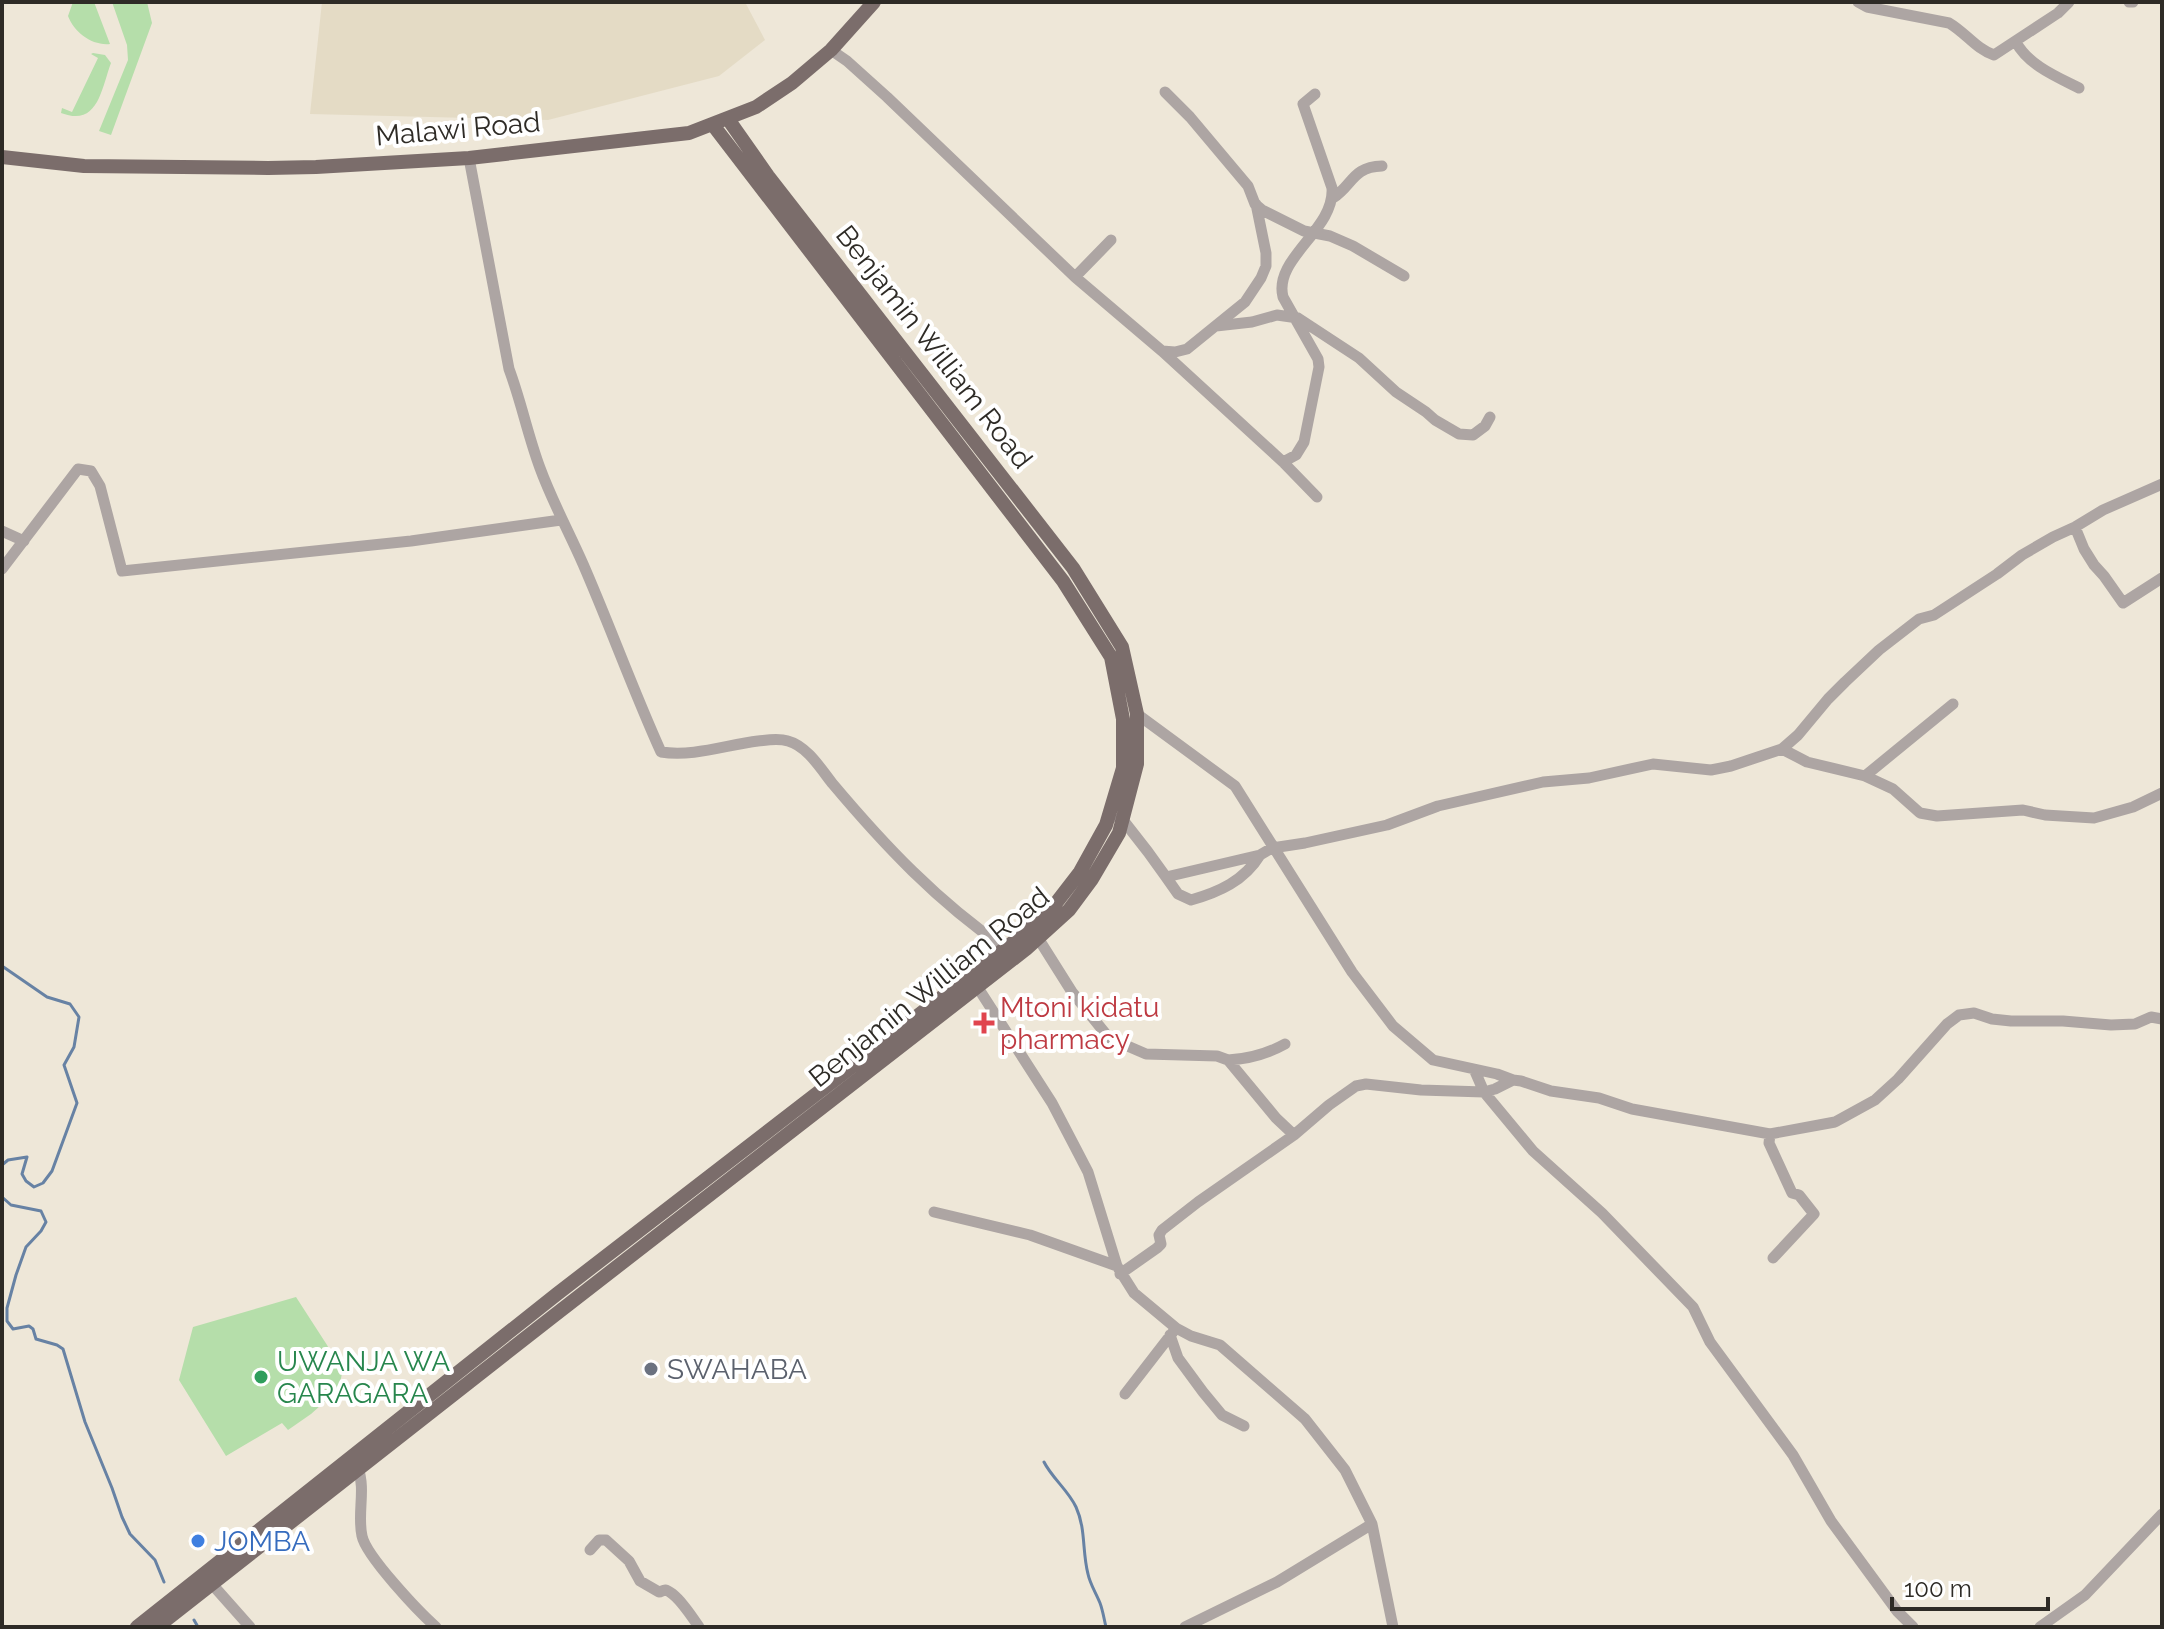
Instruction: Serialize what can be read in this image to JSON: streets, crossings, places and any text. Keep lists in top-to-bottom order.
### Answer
{
  "streets": {
    "main road": ["Malawi Road", "Benjamin William Road"]
  },
  "crossings": [
    ["Malawi Road", "Benjamin William Road"]
  ],
  "places": {
    "health": ["Mtoni kidatu pharmacy"],
    "other": ["SWAHABA", "UWANJA WA GARAGARA", "JOMBA"]
  },
  "scale_bar": "100 m"
}
